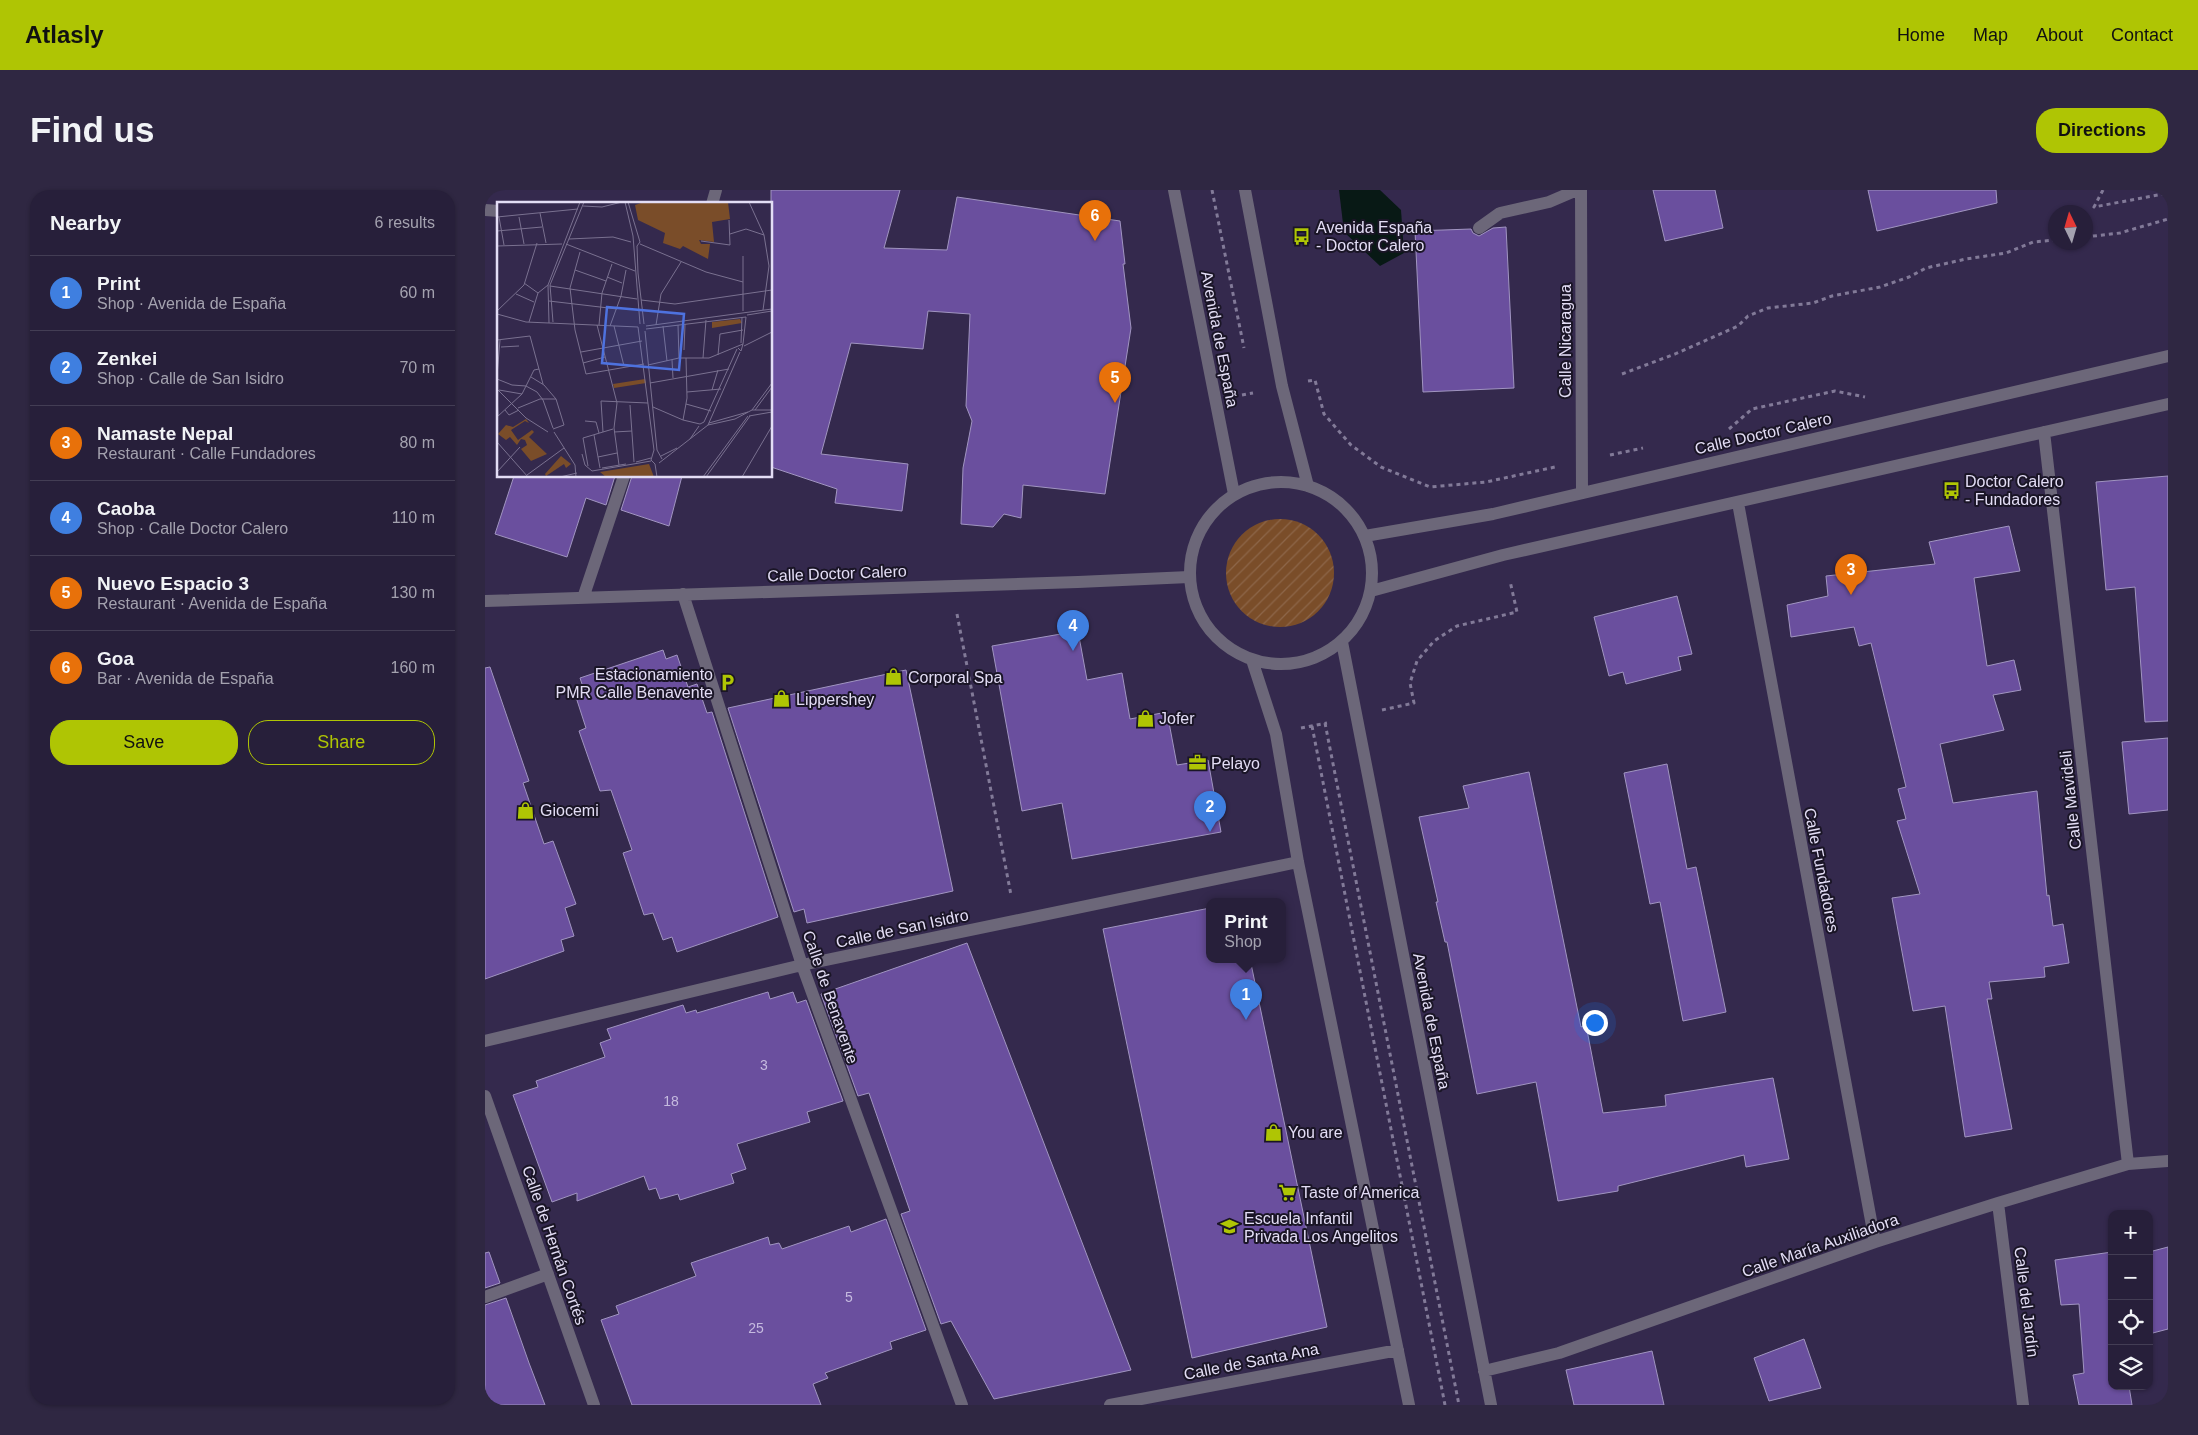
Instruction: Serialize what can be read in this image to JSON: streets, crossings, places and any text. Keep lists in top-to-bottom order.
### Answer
{
  "streets": {
    "street": [
      "Avenida de España",
      "Calle Nicaragua",
      "Calle Doctor Calero",
      "Calle Mavideli",
      "Calle Fundadores",
      "Calle de San Isidro",
      "Calle de Benavente",
      "Calle de Hernán Cortés",
      "Calle María Auxiliadora",
      "Calle del Jardín",
      "Calle de Santa Ana"
    ]
  },
  "crossings": [
    ["Avenida de España", "Calle María Auxiliadora"],
    ["Calle Nicaragua", "Calle Doctor Calero"],
    ["Calle Doctor Calero", "Calle de Benavente"],
    ["Calle Mavideli", "Calle María Auxiliadora"],
    ["Calle Fundadores", "Calle María Auxiliadora"],
    ["Calle de San Isidro", "Calle de Benavente"],
    ["Calle María Auxiliadora", "Calle del Jardín"]
  ],
  "places": {
    "bus stop": ["Avenida España - Doctor Calero", "Doctor Calero - Fundadores"],
    "shop": [
      "Corporal Spa",
      "Lippershey",
      "Jofer",
      "Giocemi",
      "You are"
    ],
    "parking": ["Estacionamiento PMR Calle Benavente"],
    "office": ["Pelayo"],
    "supermarket": ["Taste of America"],
    "school or university": ["Escuela Infantil Privada Los Angelitos"]
  },
  "house_numbers": [
    "3",
    "18",
    "5",
    "25"
  ],
  "north": "top",
  "page": {
    "header": "Atlasly",
    "nav": [
      "Home",
      "Map",
      "About",
      "Contact"
    ],
    "buttons": [
      "Directions",
      ["Save", "Share"]
    ],
    "title": "Find us",
    "heading": ["Nearby", "6 results"],
    "pins": [
      "6",
      "5",
      "3",
      "4",
      "2",
      "1"
    ],
    "list": [
      {
        "mark": "1",
        "name": "Print",
        "note": "Shop · Avenida de España",
        "value": "60 m"
      },
      {
        "mark": "2",
        "name": "Zenkei",
        "note": "Shop · Calle de San Isidro",
        "value": "70 m"
      },
      {
        "mark": "3",
        "name": "Namaste Nepal",
        "note": "Restaurant · Calle Fundadores",
        "value": "80 m"
      },
      {
        "mark": "4",
        "name": "Caoba",
        "note": "Shop · Calle Doctor Calero",
        "value": "110 m"
      },
      {
        "mark": "5",
        "name": "Nuevo Espacio 3",
        "note": "Restaurant · Avenida de España",
        "value": "130 m"
      },
      {
        "mark": "6",
        "name": "Goa",
        "note": "Bar · Avenida de España",
        "value": "160 m"
      }
    ],
    "popup": ["Print", "Shop"],
    "map_buttons": ["+", "−"]
  }
}
